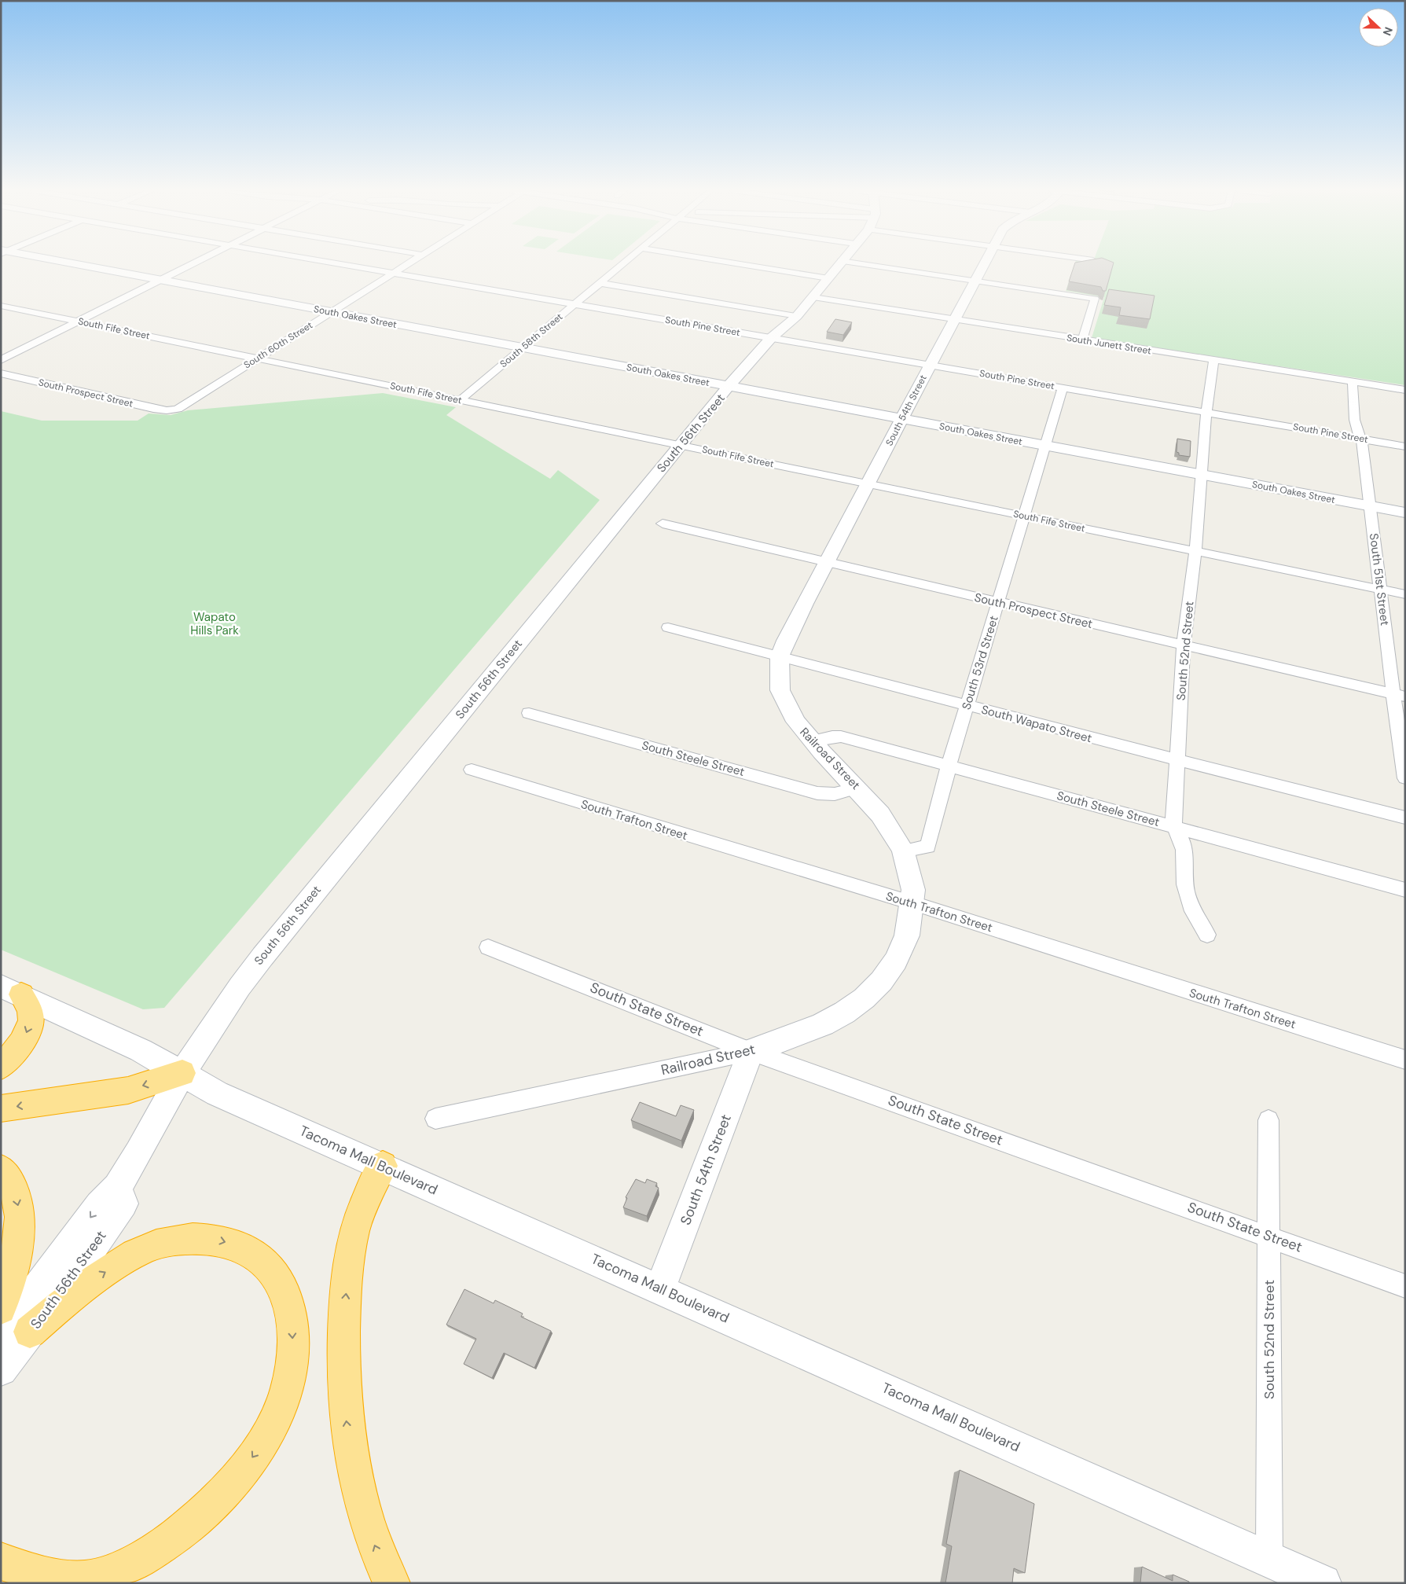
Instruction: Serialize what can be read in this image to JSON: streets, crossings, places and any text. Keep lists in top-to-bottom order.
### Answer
{
  "streets": {
    "street": [
      "South Oakes Street",
      "South Pine Street",
      "South Fife Street",
      "South 58th Street",
      "South Junett Street",
      "South 60th Street",
      "South Prospect Street",
      "South 54th Street",
      "South 56th Street",
      "South 51st Street",
      "South 52nd Street",
      "South 53rd Street",
      "South Wapato Street",
      "South Steele Street",
      "Railroad Street",
      "South Trafton Street",
      "South State Street",
      "Tacoma Mall Boulevard"
    ]
  },
  "crossings": [
    ["South Oakes Street", "South 58th Street"],
    ["South Oakes Street", "South 60th Street"],
    ["South Oakes Street", "South 54th Street"],
    ["South Oakes Street", "South 56th Street"],
    ["South Oakes Street", "South 51st Street"],
    ["South Oakes Street", "South 52nd Street"],
    ["South Oakes Street", "South 53rd Street"],
    ["South Pine Street", "South 58th Street"],
    ["South Pine Street", "South 60th Street"],
    ["South Pine Street", "South 54th Street"],
    ["South Pine Street", "South 56th Street"],
    ["South Pine Street", "South 51st Street"],
    ["South Pine Street", "South 52nd Street"],
    ["South Pine Street", "South 53rd Street"],
    ["South Fife Street", "South 58th Street"],
    ["South Fife Street", "South 60th Street"],
    ["South Fife Street", "South 54th Street"],
    ["South Fife Street", "South 56th Street"],
    ["South Fife Street", "South 51st Street"],
    ["South Fife Street", "South 52nd Street"],
    ["South Fife Street", "South 53rd Street"],
    ["South Junett Street", "South 54th Street"],
    ["South Junett Street", "South 56th Street"],
    ["South Junett Street", "South 51st Street"],
    ["South Junett Street", "South 52nd Street"],
    ["South 60th Street", "South Prospect Street"],
    ["South Prospect Street", "South 54th Street"],
    ["South Prospect Street", "South 51st Street"],
    ["South Prospect Street", "South 52nd Street"],
    ["South Prospect Street", "South 53rd Street"],
    ["South 54th Street", "South Wapato Street"],
    ["South 54th Street", "Railroad Street"],
    ["South 54th Street", "South State Street"],
    ["South 54th Street", "Tacoma Mall Boulevard"],
    ["South 56th Street", "Tacoma Mall Boulevard"],
    ["South 52nd Street", "South Wapato Street"],
    ["South 52nd Street", "South Steele Street"],
    ["South 52nd Street", "South State Street"],
    ["South 52nd Street", "Tacoma Mall Boulevard"],
    ["South 53rd Street", "South Wapato Street"],
    ["South 53rd Street", "South Steele Street"],
    ["South 53rd Street", "Railroad Street"],
    ["South Wapato Street", "Railroad Street"],
    ["South Steele Street", "Railroad Street"],
    ["Railroad Street", "South Trafton Street"],
    ["Railroad Street", "South State Street"]
  ],
  "parks": ["Wapato Hills Park"],
  "north": "right"
}
